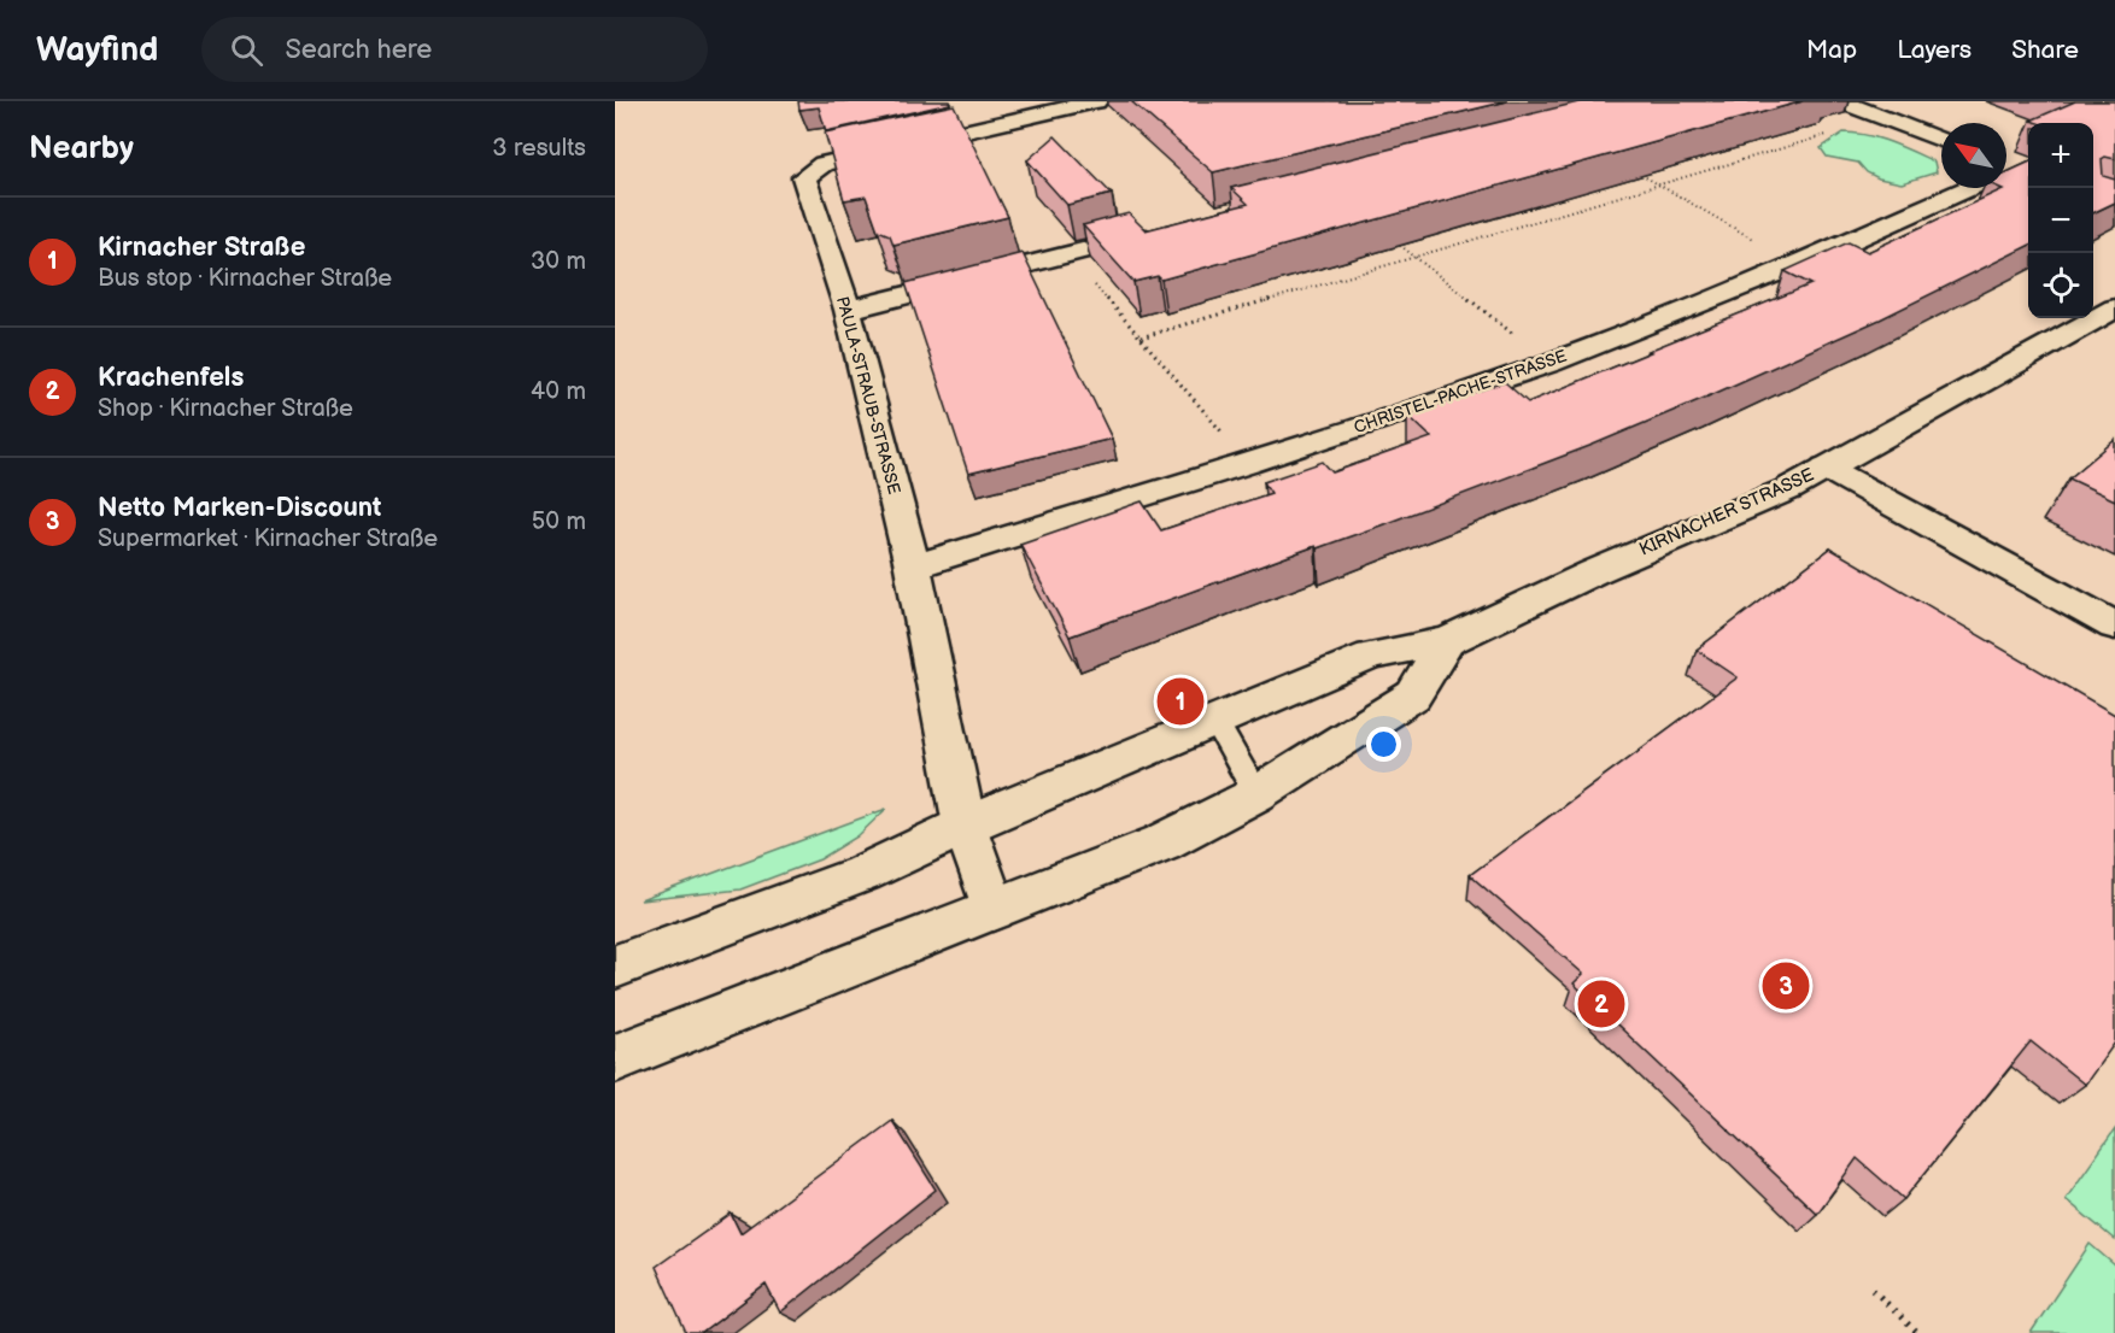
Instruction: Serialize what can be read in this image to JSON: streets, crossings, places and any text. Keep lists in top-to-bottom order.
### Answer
{
  "streets": {
    "street": ["CHRISTEL-PACHE-STRASSE", "PAULA-STRAUB-STRASSE", "KIRNACHER STRASSE"]
  },
  "crossings": [
    ["CHRISTEL-PACHE-STRASSE", "PAULA-STRAUB-STRASSE"],
    ["PAULA-STRAUB-STRASSE", "KIRNACHER STRASSE"]
  ],
  "north": "top left",
  "page": {
    "header": "Wayfind",
    "search": "Search here",
    "nav": ["Map", "Layers", "Share"],
    "heading": ["Nearby", "3 results"],
    "map_buttons": ["+", "−"],
    "list": [
      {
        "mark": "1",
        "name": "Kirnacher Straße",
        "note": "Bus stop · Kirnacher Straße",
        "value": "30 m"
      },
      {
        "mark": "2",
        "name": "Krachenfels",
        "note": "Shop · Kirnacher Straße",
        "value": "40 m"
      },
      {
        "mark": "3",
        "name": "Netto Marken-Discount",
        "note": "Supermarket · Kirnacher Straße",
        "value": "50 m"
      }
    ],
    "pins": ["1", "3", "2"]
  }
}
